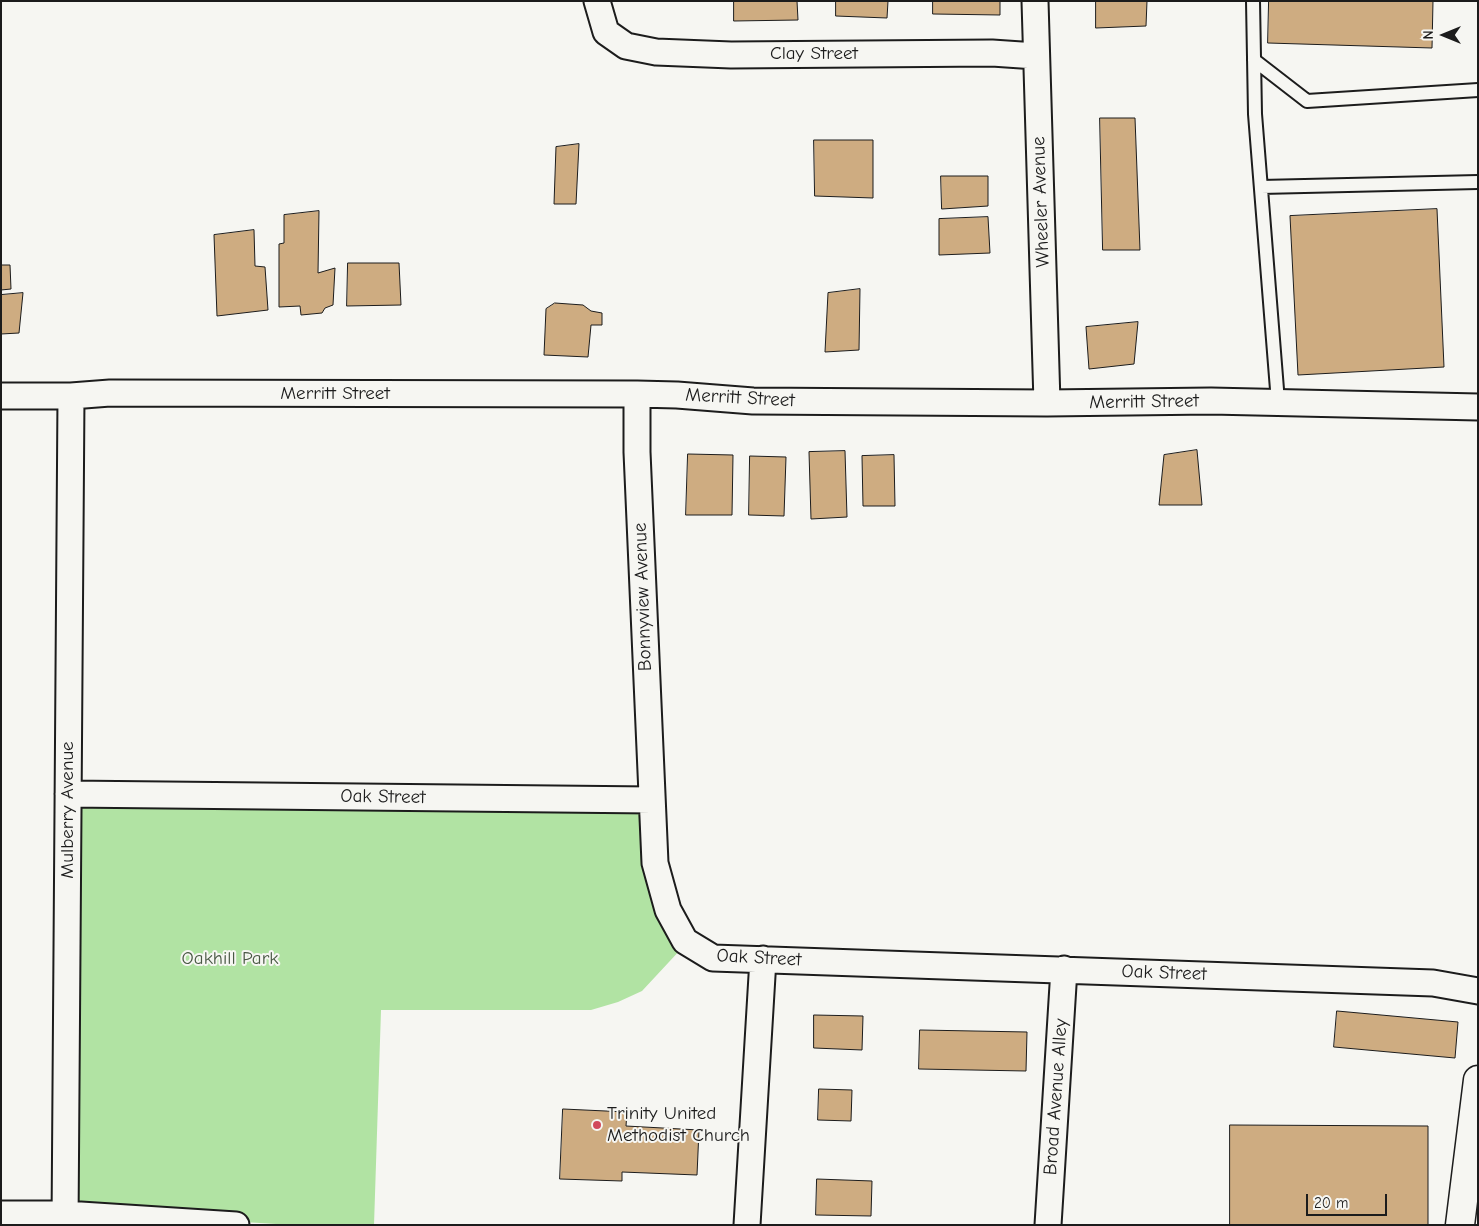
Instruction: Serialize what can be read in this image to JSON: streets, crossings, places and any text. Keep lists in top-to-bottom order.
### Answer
{
  "streets": {
    "street": [
      "Clay Street",
      "Wheeler Avenue",
      "Merritt Street",
      "Bonnyview Avenue",
      "Oak Street",
      "Mulberry Avenue",
      "Broad Avenue Alley"
    ]
  },
  "crossings": [
    ["Clay Street", "Wheeler Avenue"],
    ["Wheeler Avenue", "Merritt Street"],
    ["Merritt Street", "Bonnyview Avenue"],
    ["Merritt Street", "Mulberry Avenue"],
    ["Bonnyview Avenue", "Oak Street"],
    ["Oak Street", "Mulberry Avenue"],
    ["Oak Street", "Broad Avenue Alley"]
  ],
  "parks": ["Oakhill Park"],
  "places": ["Trinity United Methodist Church"],
  "scale_bar": "20 m",
  "north": "left"
}
